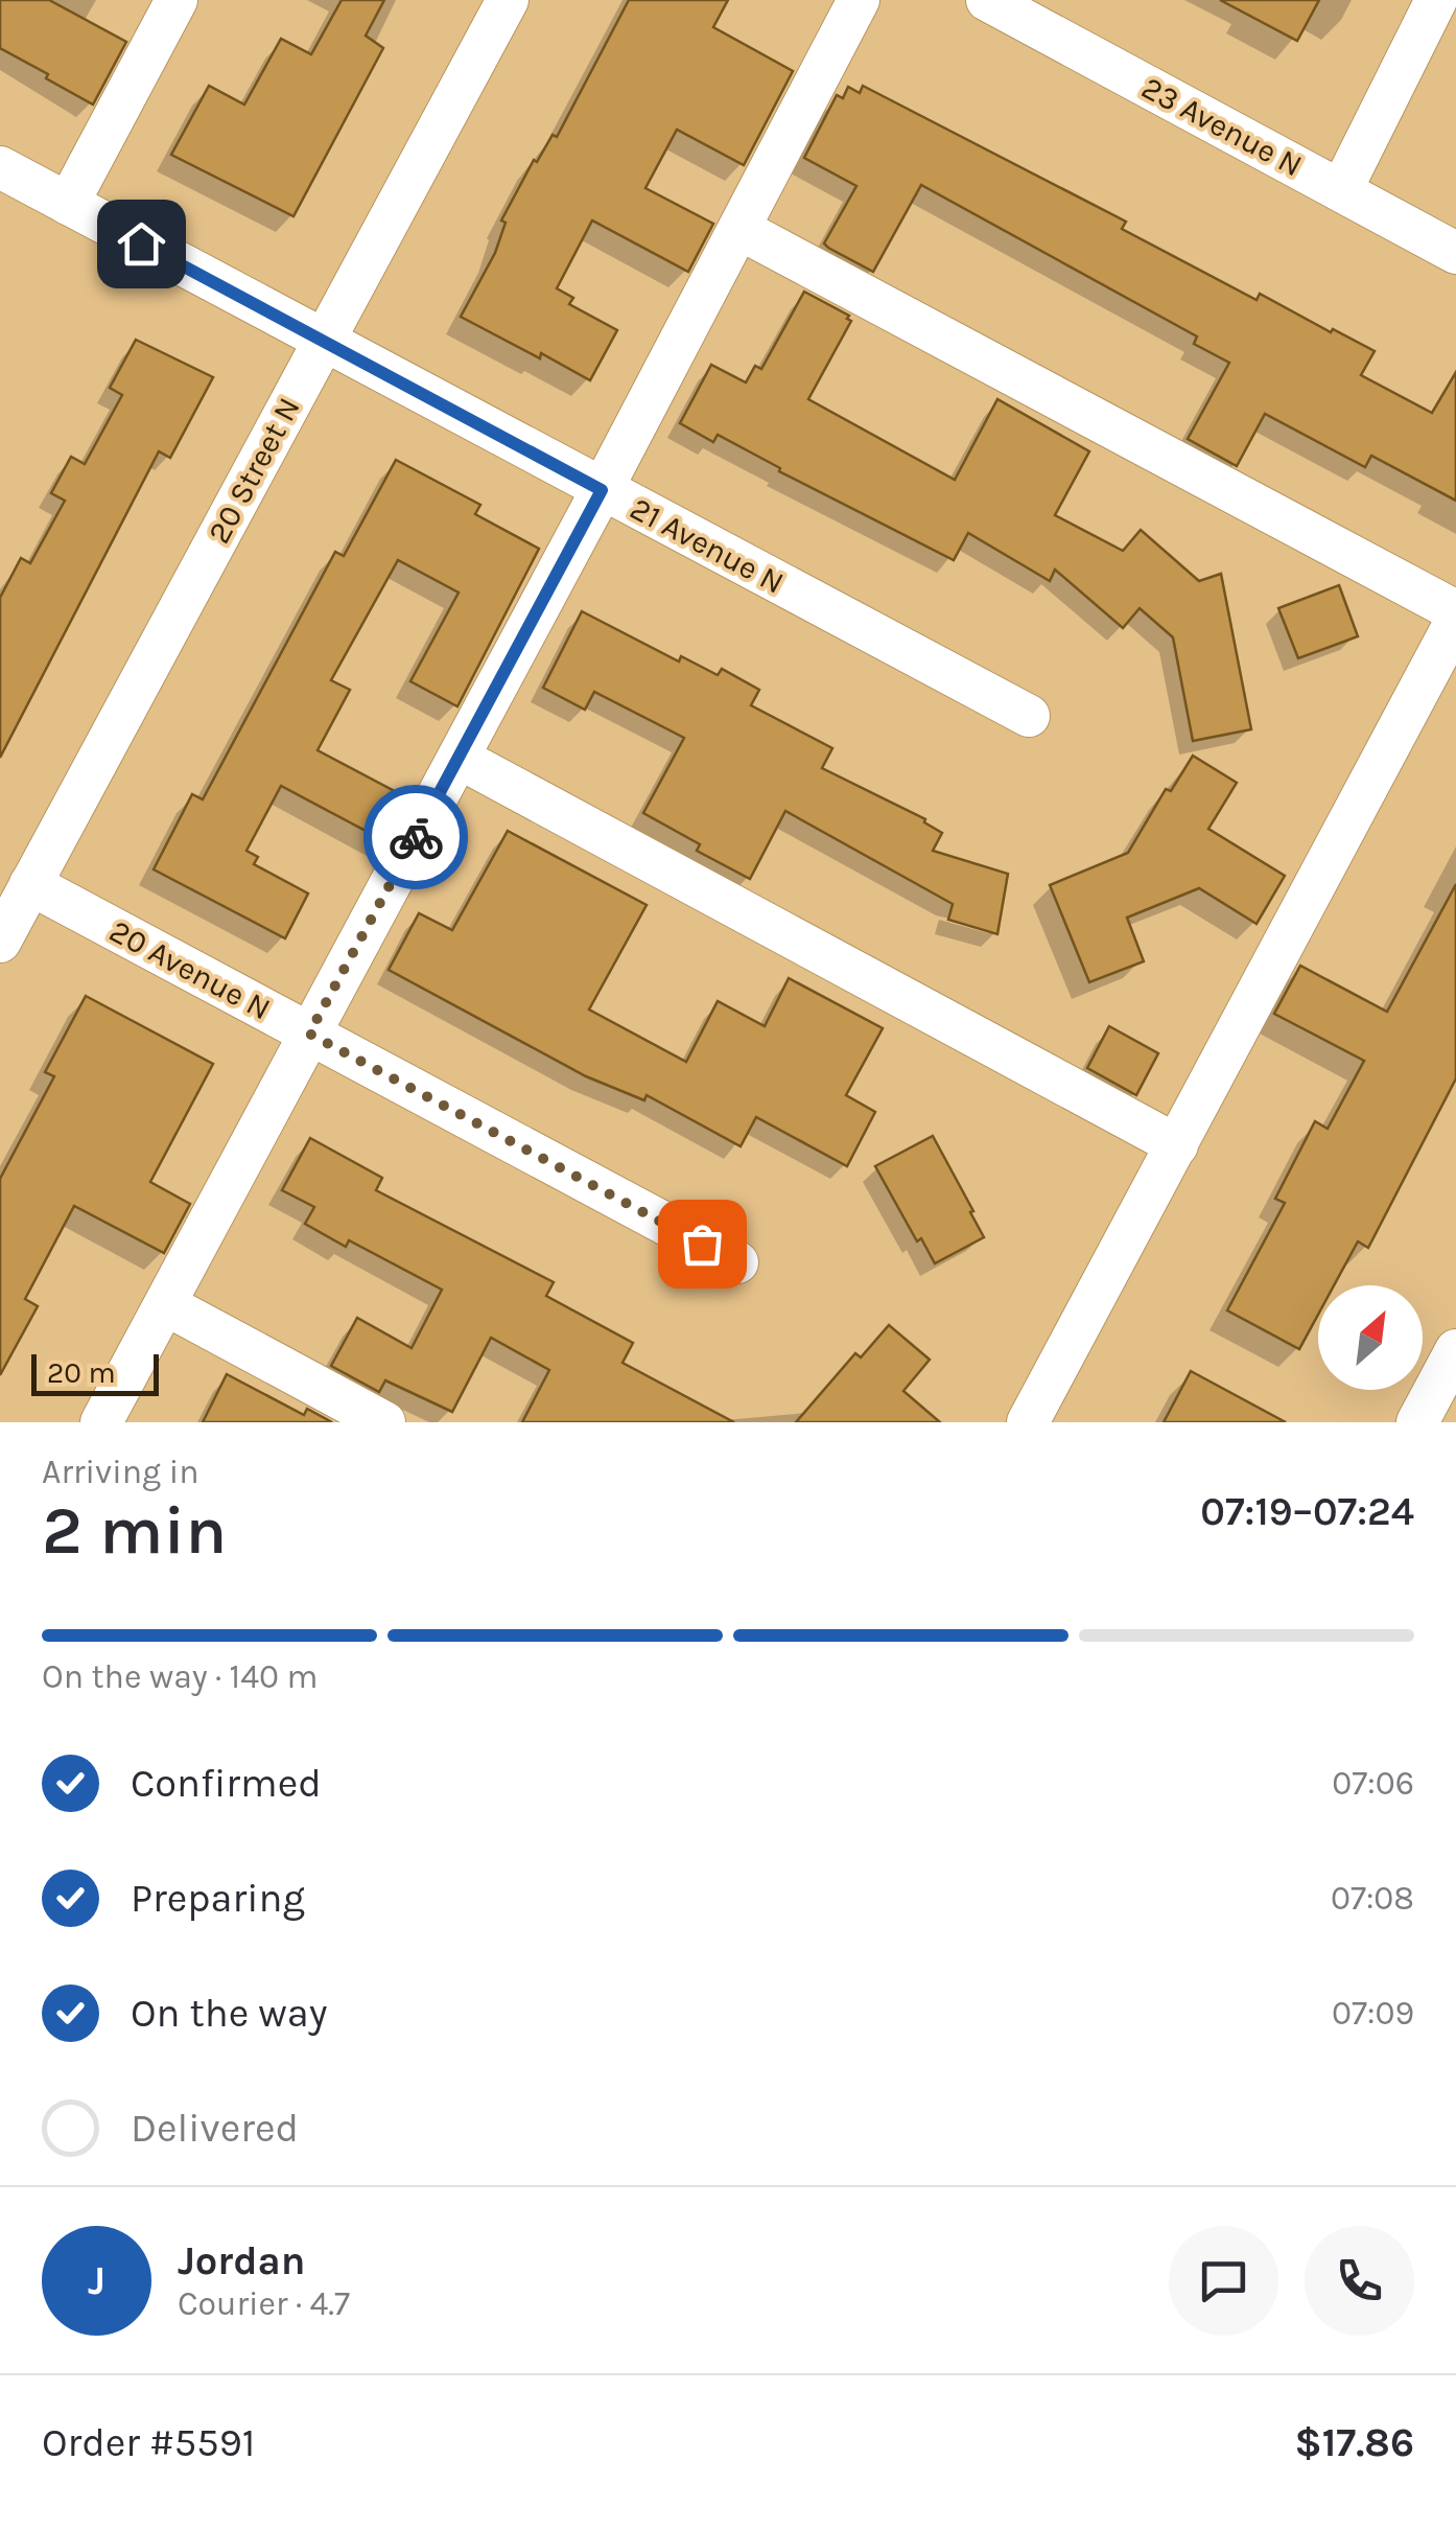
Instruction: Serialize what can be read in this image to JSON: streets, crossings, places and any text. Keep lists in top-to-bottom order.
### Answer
{
  "streets": {
    "street": [
      "23 Avenue N",
      "20 Street N",
      "21 Avenue N",
      "20 Avenue N"
    ]
  },
  "crossings": [
    ["20 Street N", "21 Avenue N"],
    ["20 Street N", "20 Avenue N"]
  ],
  "scale_bar": "20 m",
  "north": "top right",
  "page": {
    "scale": "20 m",
    "heading": ["2 min", "Arriving in", "07:19–07:24"],
    "panel": [
      "Jordan",
      "Courier · 4.7",
      "Order #5591",
      "$17.86"
    ],
    "bar": "On the way · 140 m",
    "list": [
      ["Confirmed", "07:06"],
      ["Preparing", "07:08"],
      ["On the way", "07:09"],
      "Delivered"
    ],
    "round": "J"
  }
}
